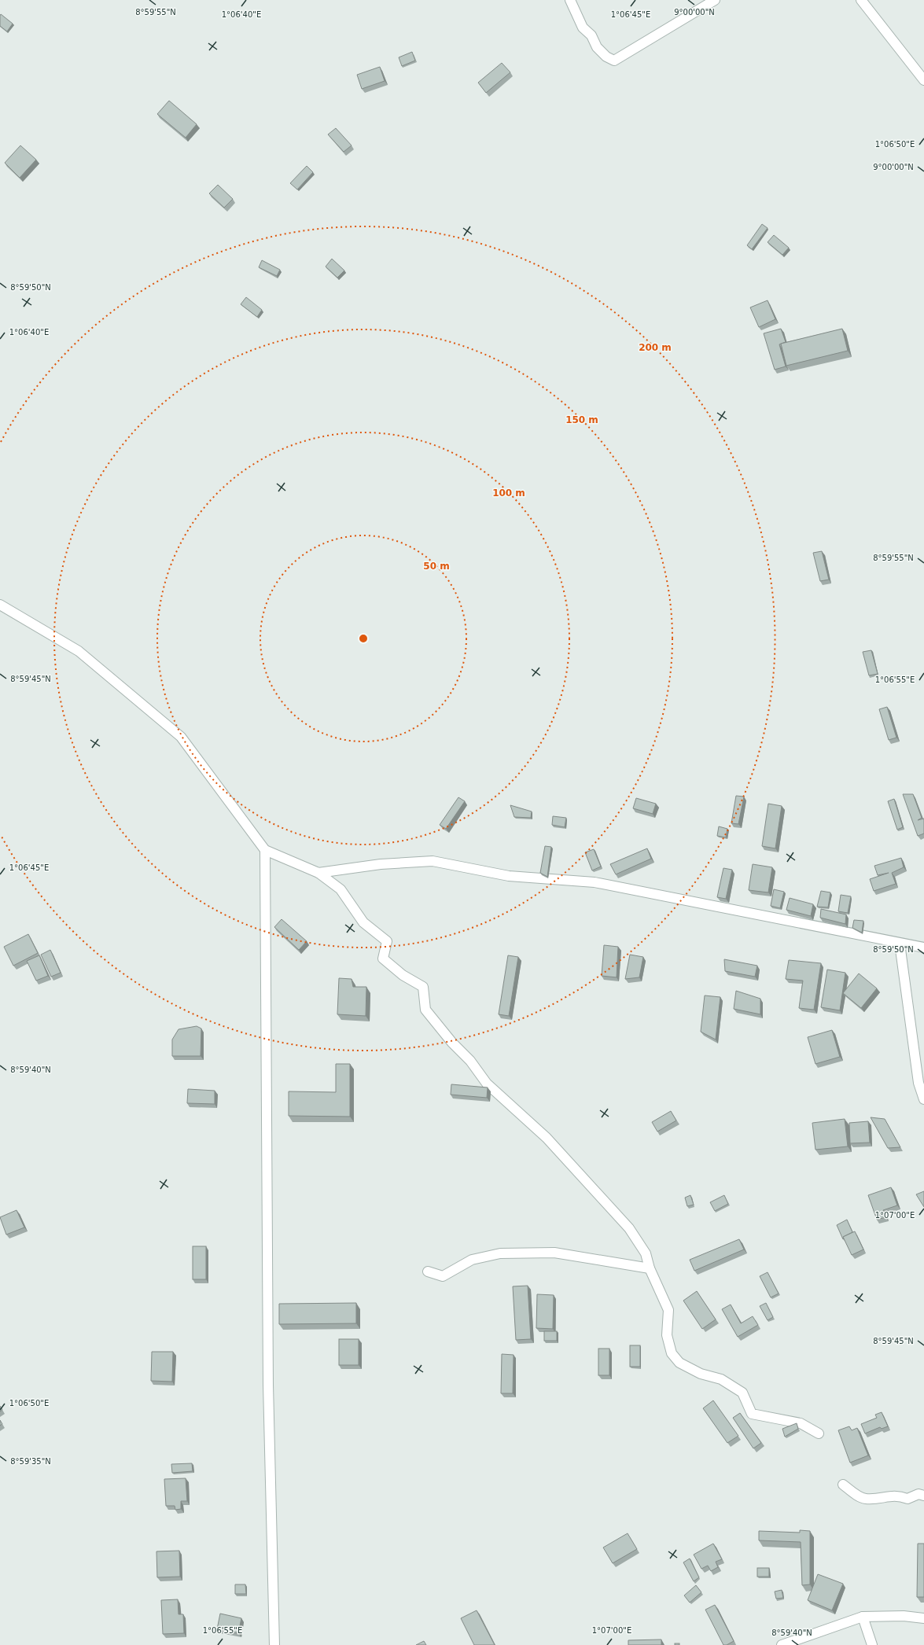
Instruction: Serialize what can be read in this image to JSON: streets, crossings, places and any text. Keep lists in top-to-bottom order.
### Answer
{
  "coordinates": [
    "9°00'00\"N",
    "8°59'55\"N",
    "1°06'40\"E",
    "1°06'45\"E",
    "1°06'50\"E",
    "8°59'50\"N",
    "8°59'45\"N",
    "1°06'55\"E",
    "8°59'40\"N",
    "1°07'00\"E",
    "8°59'35\"N"
  ],
  "rings": [
    "200 m",
    "150 m",
    "100 m",
    "50 m"
  ]
}
